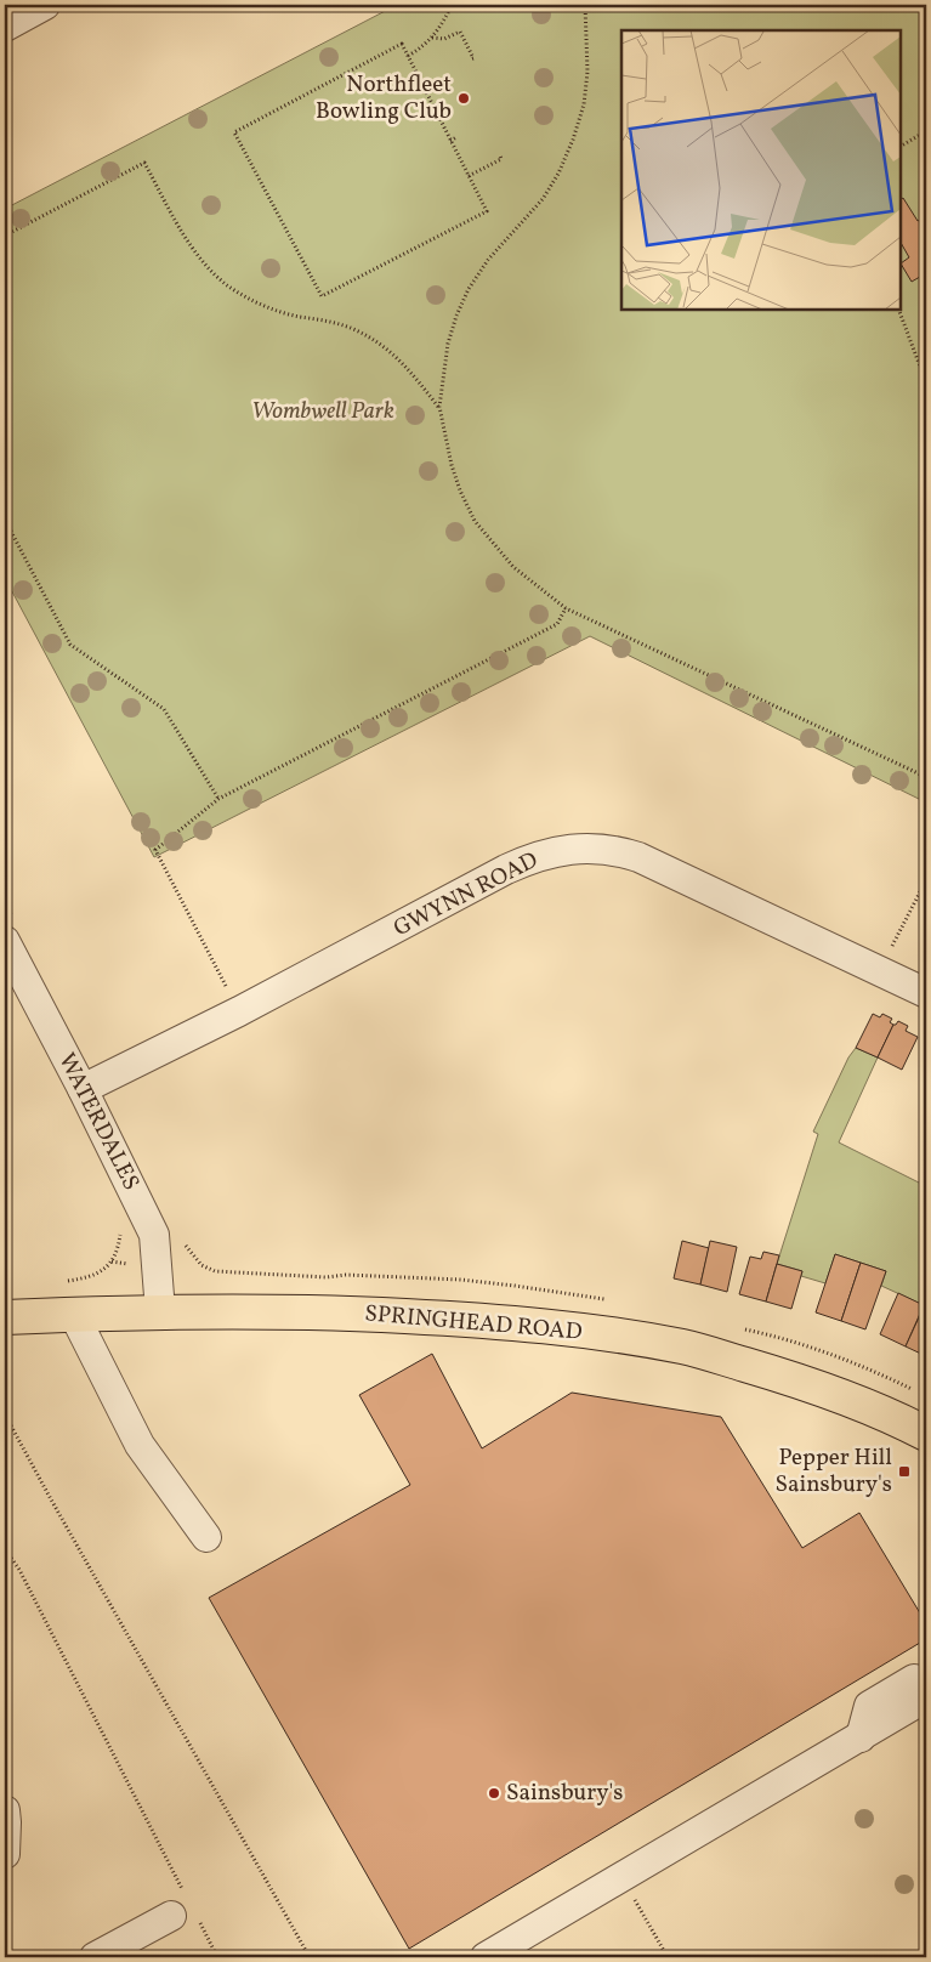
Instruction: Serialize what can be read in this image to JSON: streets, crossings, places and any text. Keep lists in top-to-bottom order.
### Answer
{
  "streets": {
    "main road": ["SPRINGHEAD ROAD"],
    "street": ["GWYNN ROAD", "WATERDALES"]
  },
  "crossings": [
    ["GWYNN ROAD", "WATERDALES"],
    ["WATERDALES", "SPRINGHEAD ROAD"]
  ],
  "parks": ["Wombwell Park"],
  "places": {
    "other": ["Northfleet Bowling Club", "Sainsbury's"],
    "transit": ["Pepper Hill Sainsbury's"]
  }
}
